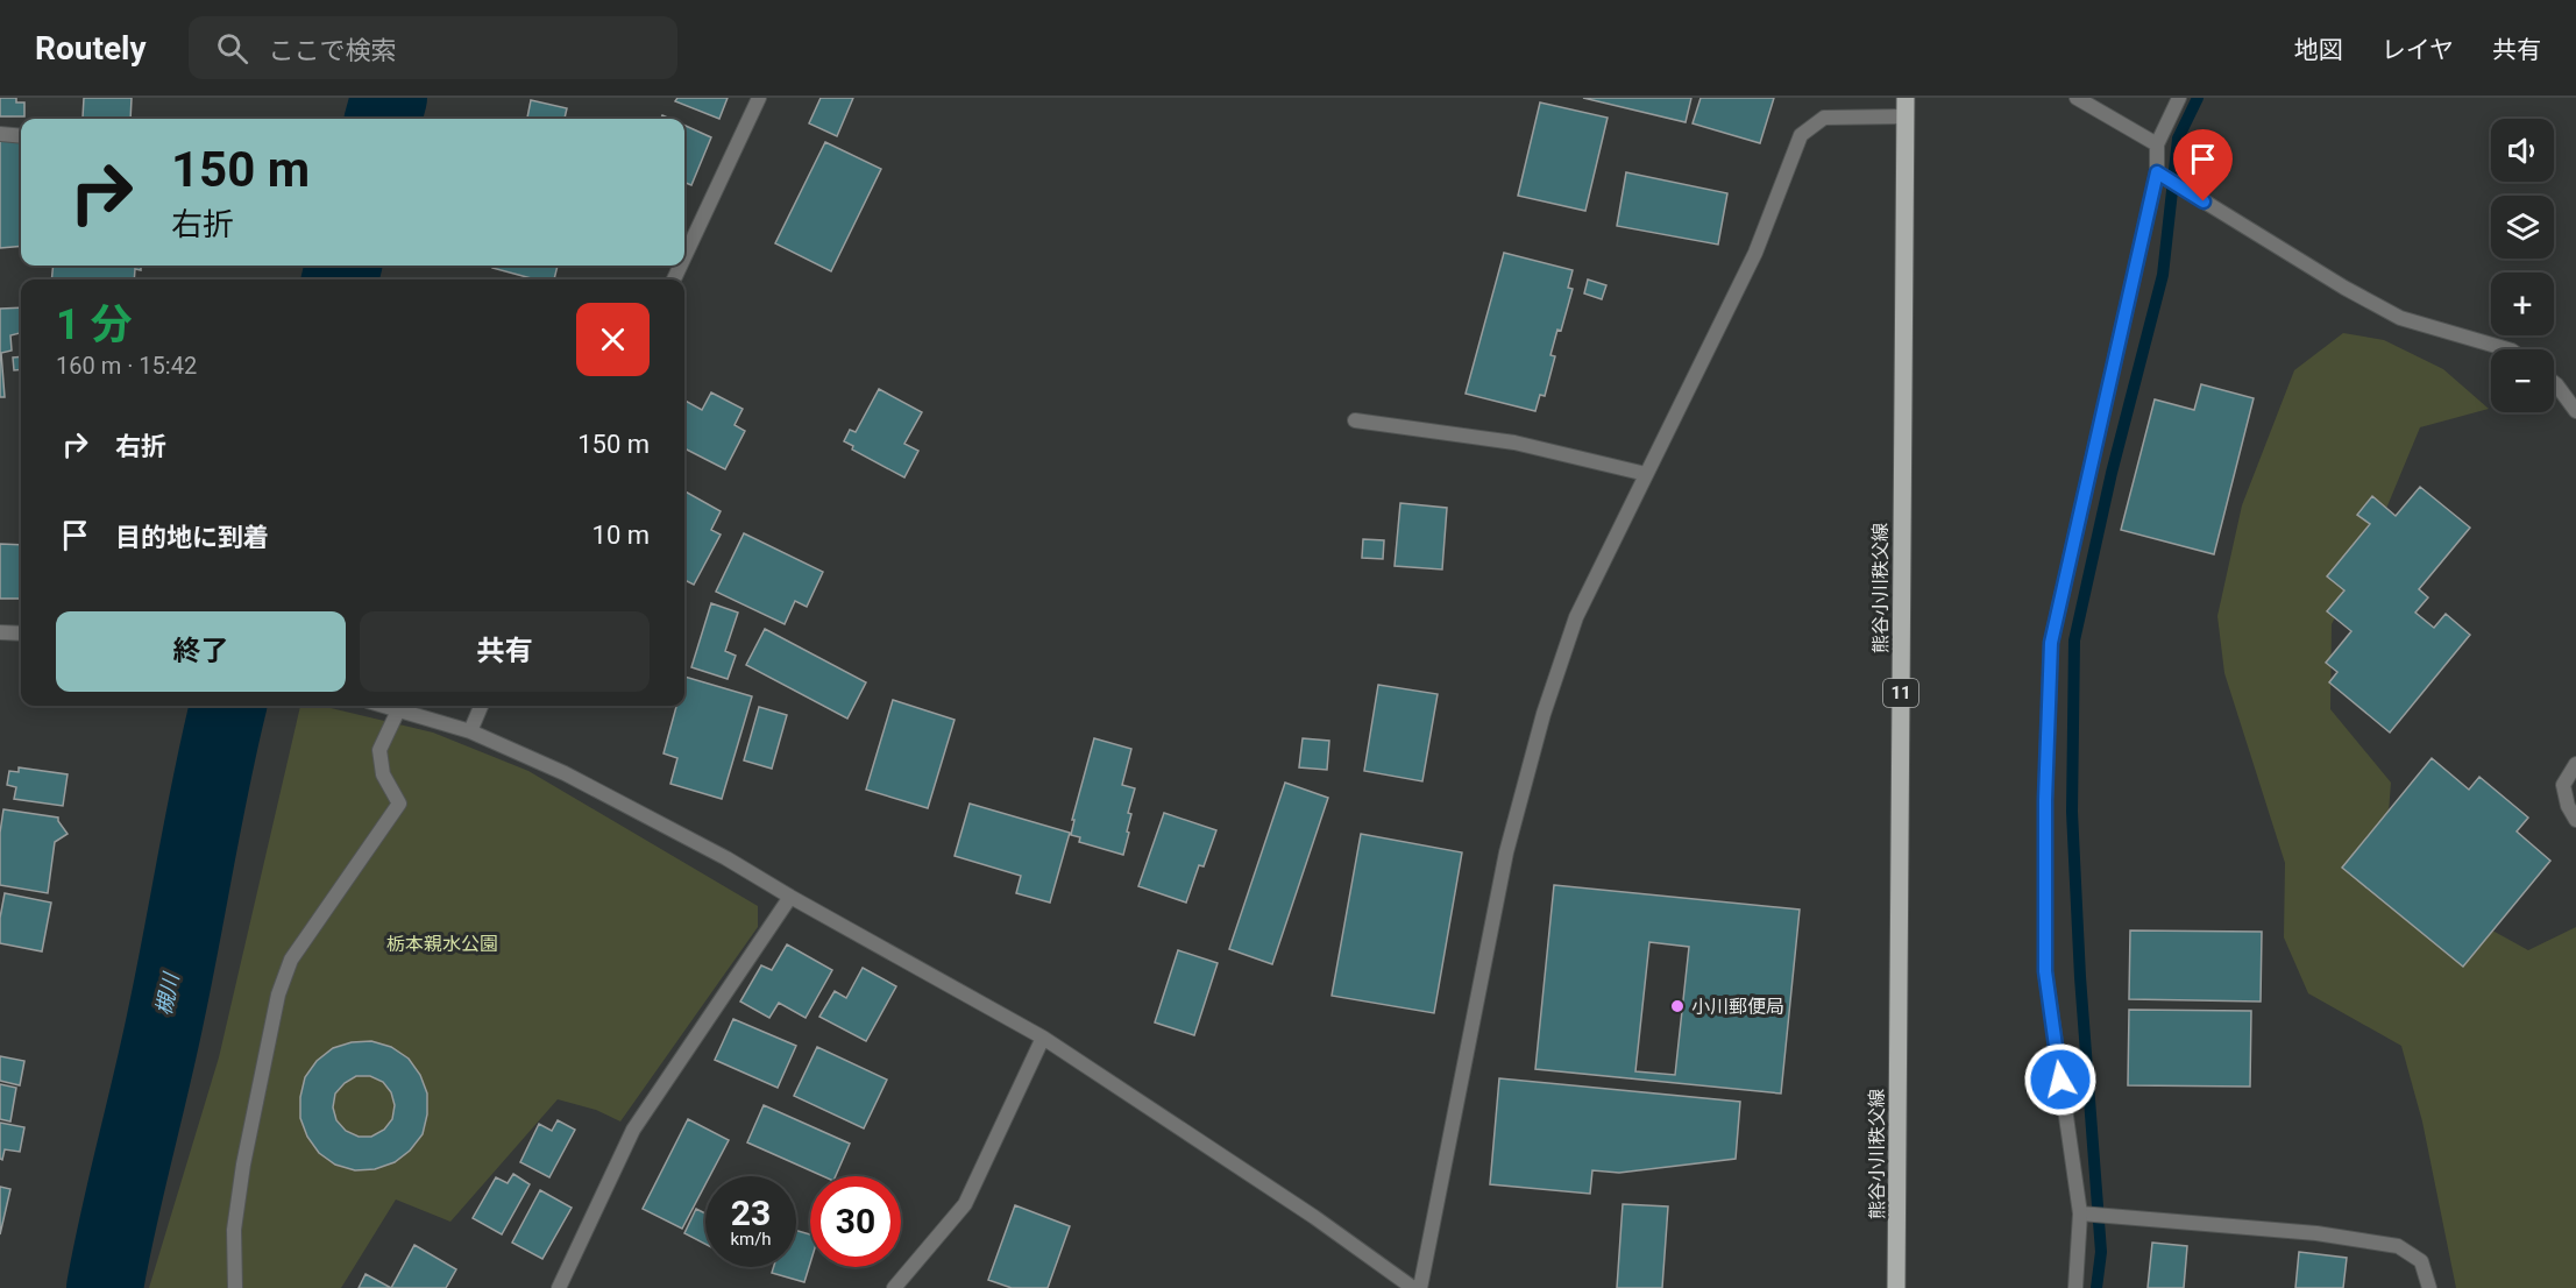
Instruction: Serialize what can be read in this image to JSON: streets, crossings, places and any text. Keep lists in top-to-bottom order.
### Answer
{
  "streets": {
    "main road": ["熊谷小川秩父線", "11"]
  },
  "water": ["槻川"],
  "parks": ["栃本親水公園"],
  "places": ["小川郵便局"],
  "page": {
    "header": "Routely",
    "search": "ここで検索",
    "nav": ["地図", "レイヤ", "共有"],
    "map_buttons": ["+", "−"],
    "turn": ["150 m", "右折"],
    "heading": ["1 分", "160 m · 15:42"],
    "list": [
      {
        "name": "右折",
        "value": "150 m"
      },
      {
        "name": "目的地に到着",
        "value": "10 m"
      }
    ],
    "buttons": ["終了", "共有"],
    "speed": "23 km/h",
    "limit": "30"
  }
}
